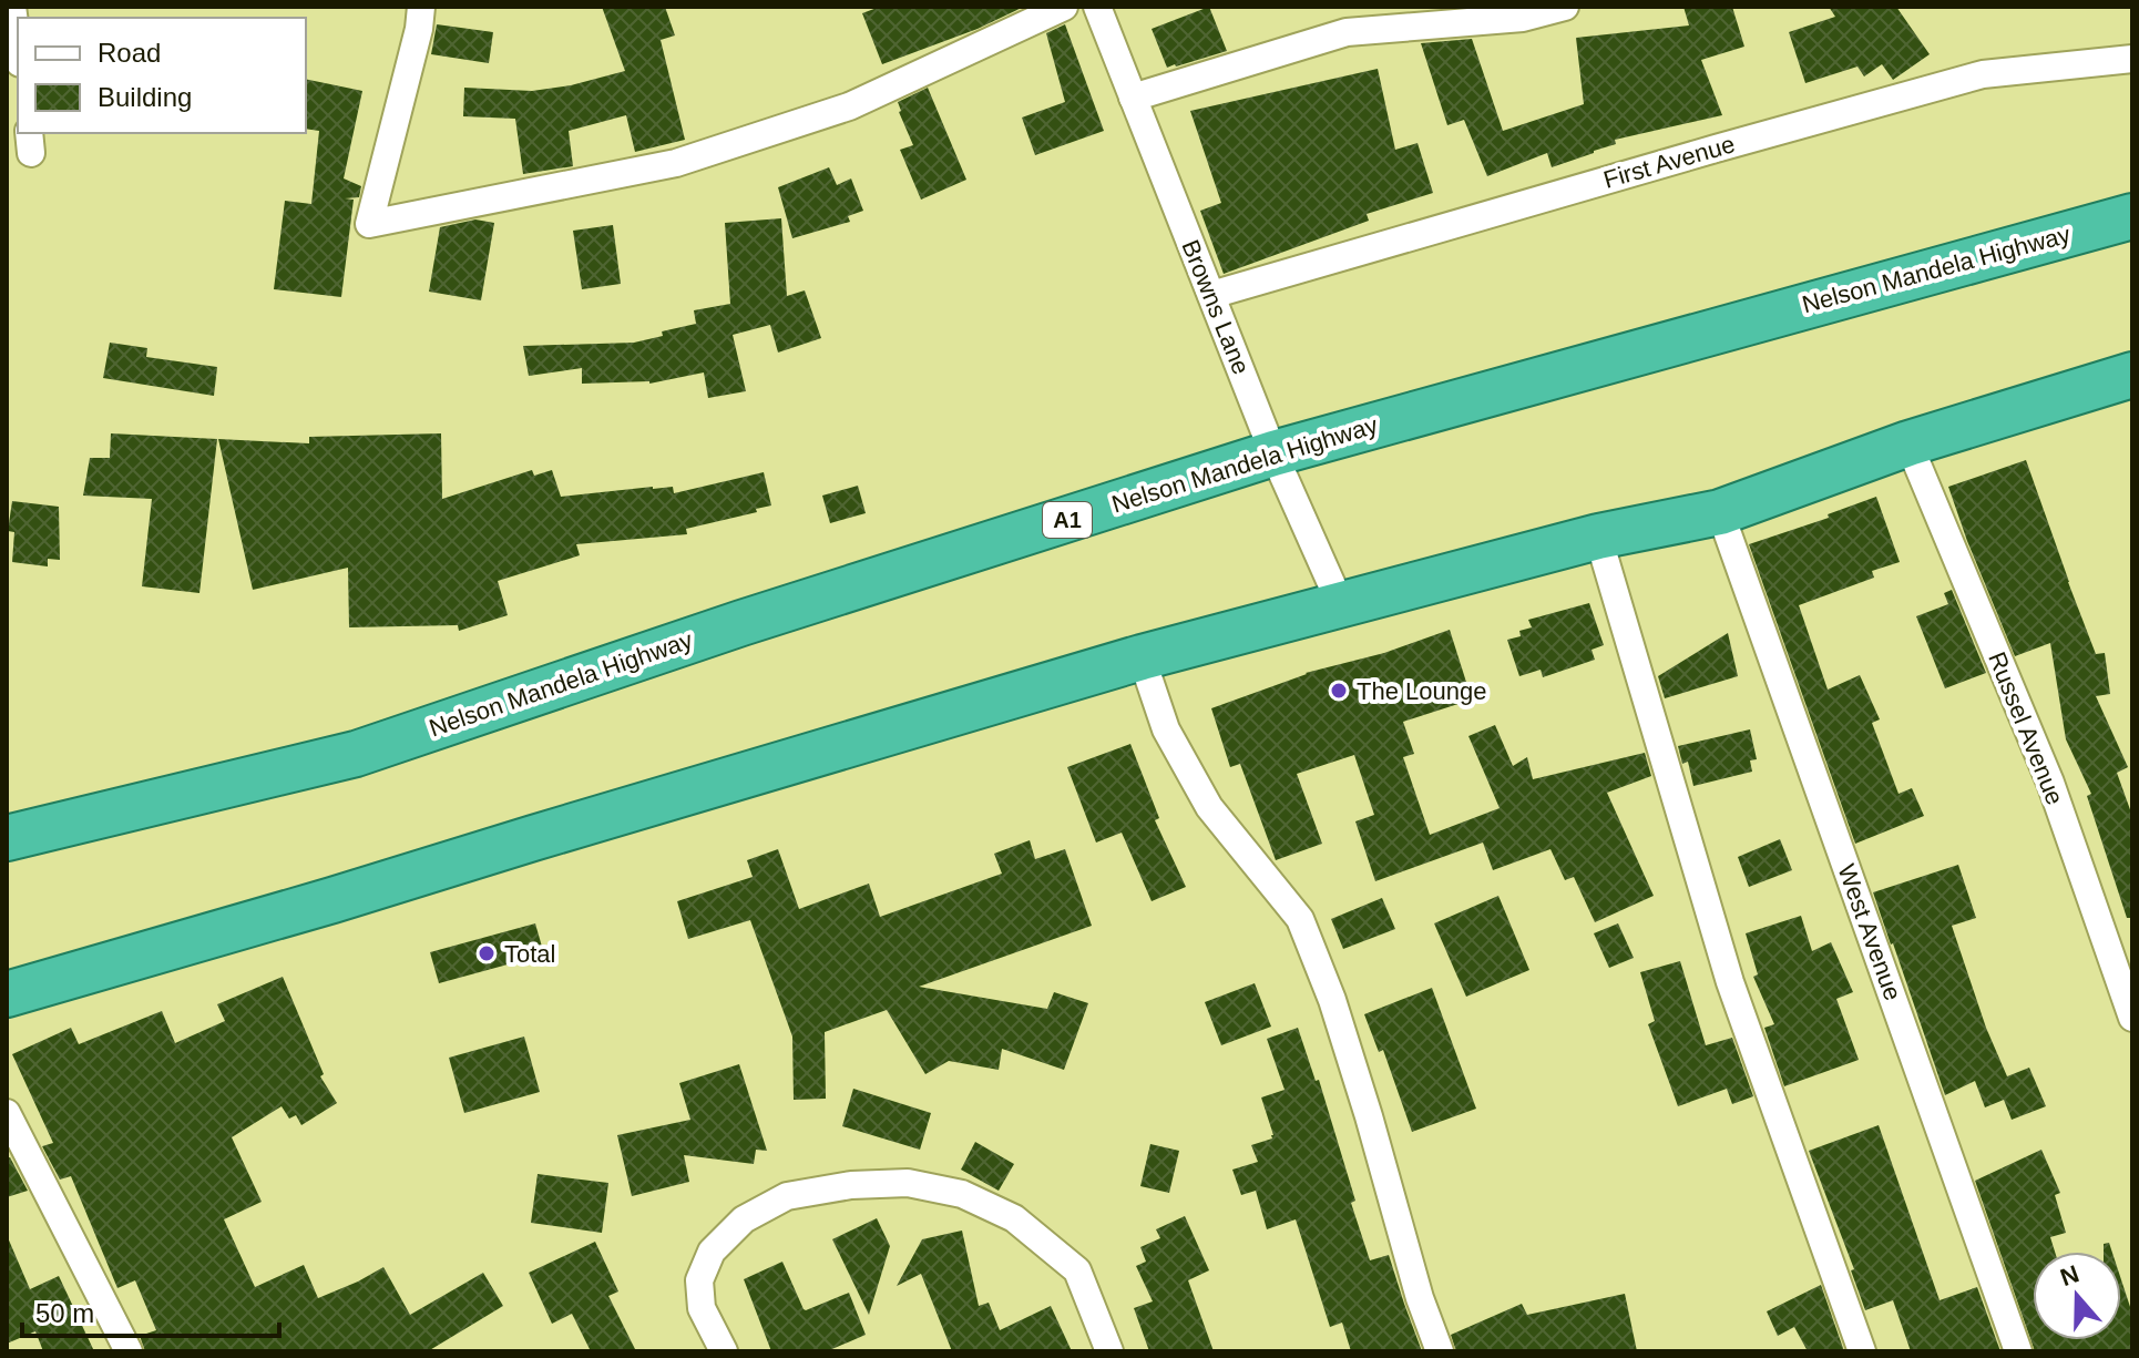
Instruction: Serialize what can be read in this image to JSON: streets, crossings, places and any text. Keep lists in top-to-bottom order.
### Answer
{
  "streets": {
    "highway": ["Nelson Mandela Highway", "A1"],
    "street": [
      "First Avenue",
      "Browns Lane",
      "Russel Avenue",
      "West Avenue"
    ]
  },
  "crossings": [
    ["First Avenue", "Browns Lane"],
    ["Nelson Mandela Highway", "Browns Lane"]
  ],
  "places": ["The Lounge", "Total"],
  "legend": ["Road", "Building"],
  "scale_bar": "50 m",
  "north": "top"
}
